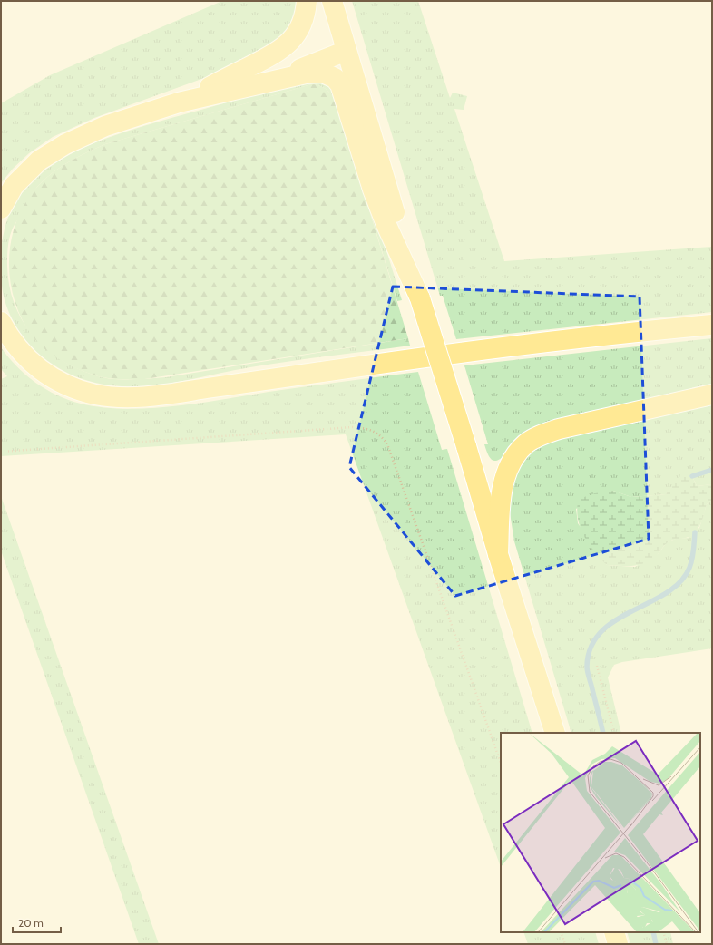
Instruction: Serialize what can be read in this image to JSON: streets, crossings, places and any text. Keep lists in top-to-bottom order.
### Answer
{
  "scale_bar": "20 m"
}
